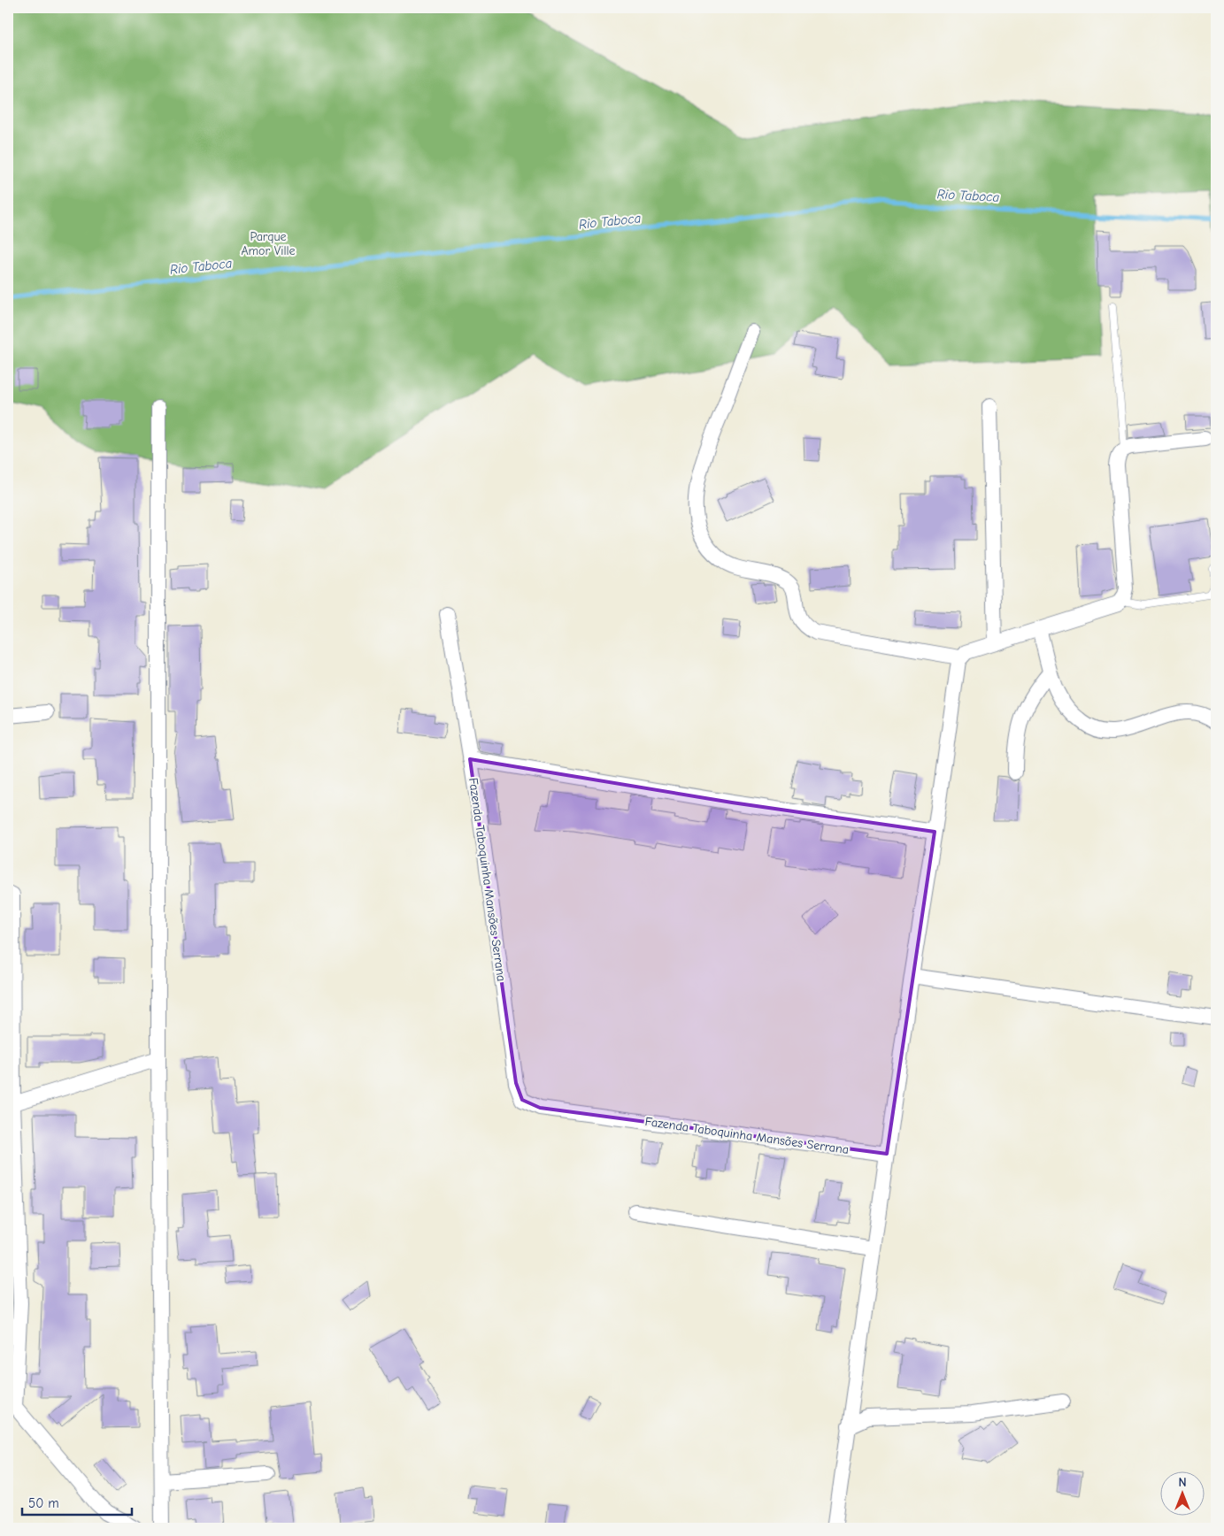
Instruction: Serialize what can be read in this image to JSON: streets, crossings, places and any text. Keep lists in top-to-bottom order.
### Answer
{
  "streets": {
    "street": ["Fazenda Taboquinha Mansões Serrana"]
  },
  "water": ["Rio Taboca"],
  "parks": ["Parque Amor Ville"],
  "scale_bar": "50 m",
  "north": "top"
}
